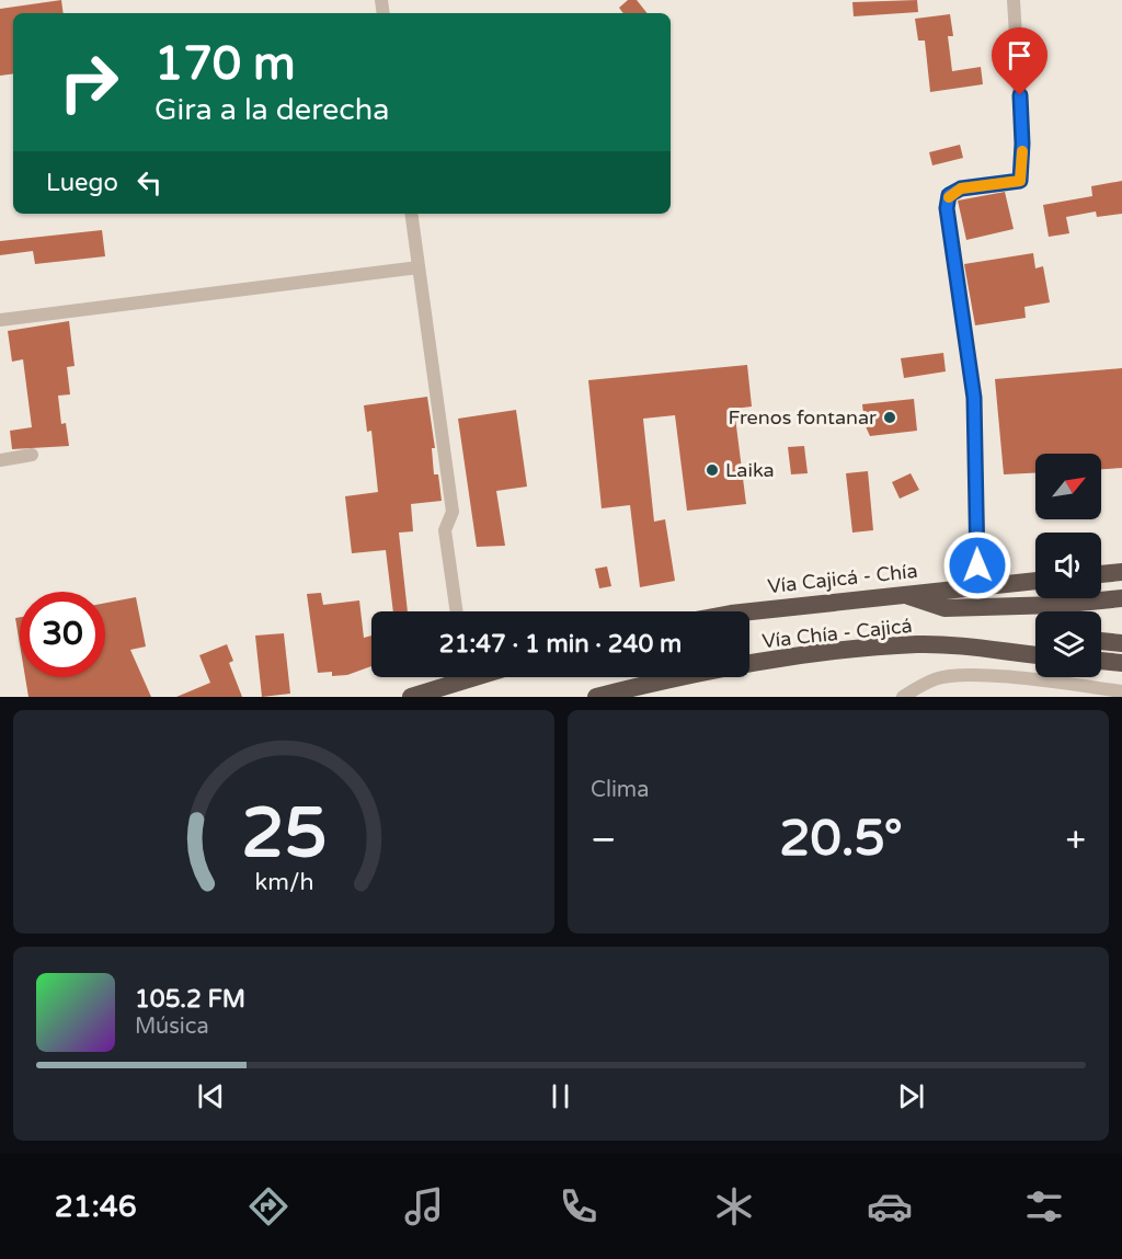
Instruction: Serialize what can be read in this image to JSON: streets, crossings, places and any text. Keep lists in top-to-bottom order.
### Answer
{
  "streets": {
    "highway": ["Vía Cajicá - Chía", "Vía Chía - Cajicá"]
  },
  "places": ["Frenos fontanar", "Laika"],
  "north": "top right",
  "page": {
    "turn": ["170 m", "Gira a la derecha"],
    "then": "Luego",
    "limit": "30",
    "trip": "21:47 · 1 min · 240 m",
    "tile": "Clima",
    "heat": ["−", "20.5°", "+"],
    "song": ["105.2 FM", "Música"],
    "tabs": "21:46",
    "gauge": ["25", "km/h"]
  }
}
